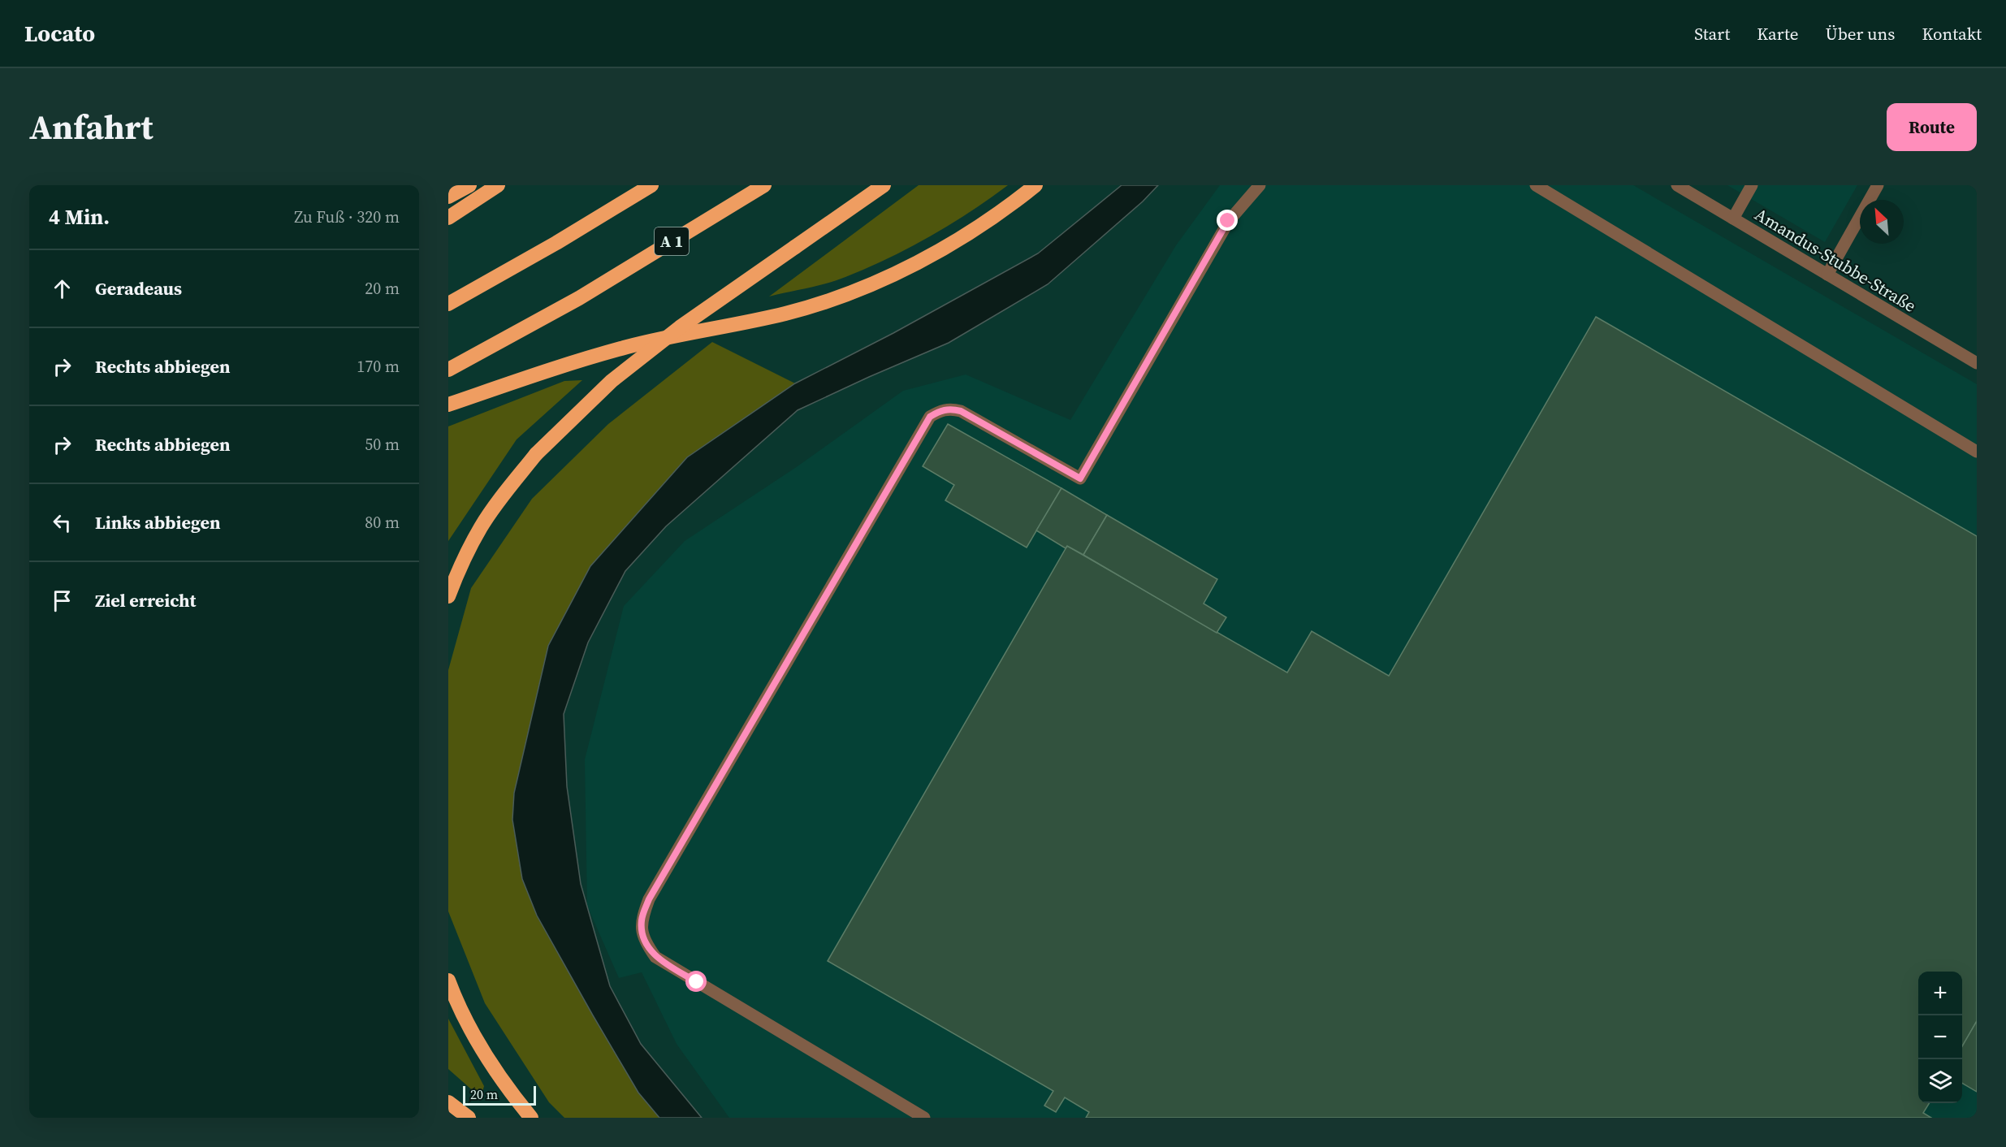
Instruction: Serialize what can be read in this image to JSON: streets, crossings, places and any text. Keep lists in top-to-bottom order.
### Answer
{
  "streets": {
    "highway": ["A 1"],
    "street": ["Amandus-Stubbe-Straße"]
  },
  "scale_bar": "20 m",
  "north": "top left",
  "page": {
    "header": "Locato",
    "nav": [
      "Start",
      "Karte",
      "Über uns",
      "Kontakt"
    ],
    "title": "Anfahrt",
    "buttons": "Route",
    "heading": ["4 Min.", "Zu Fuß · 320 m"],
    "list": [
      ["Geradeaus", "20 m"],
      ["Rechts abbiegen", "170 m"],
      ["Rechts abbiegen", "50 m"],
      ["Links abbiegen", "80 m"],
      "Ziel erreicht"
    ],
    "map_buttons": ["+", "−"],
    "scale": "20 m"
  }
}
